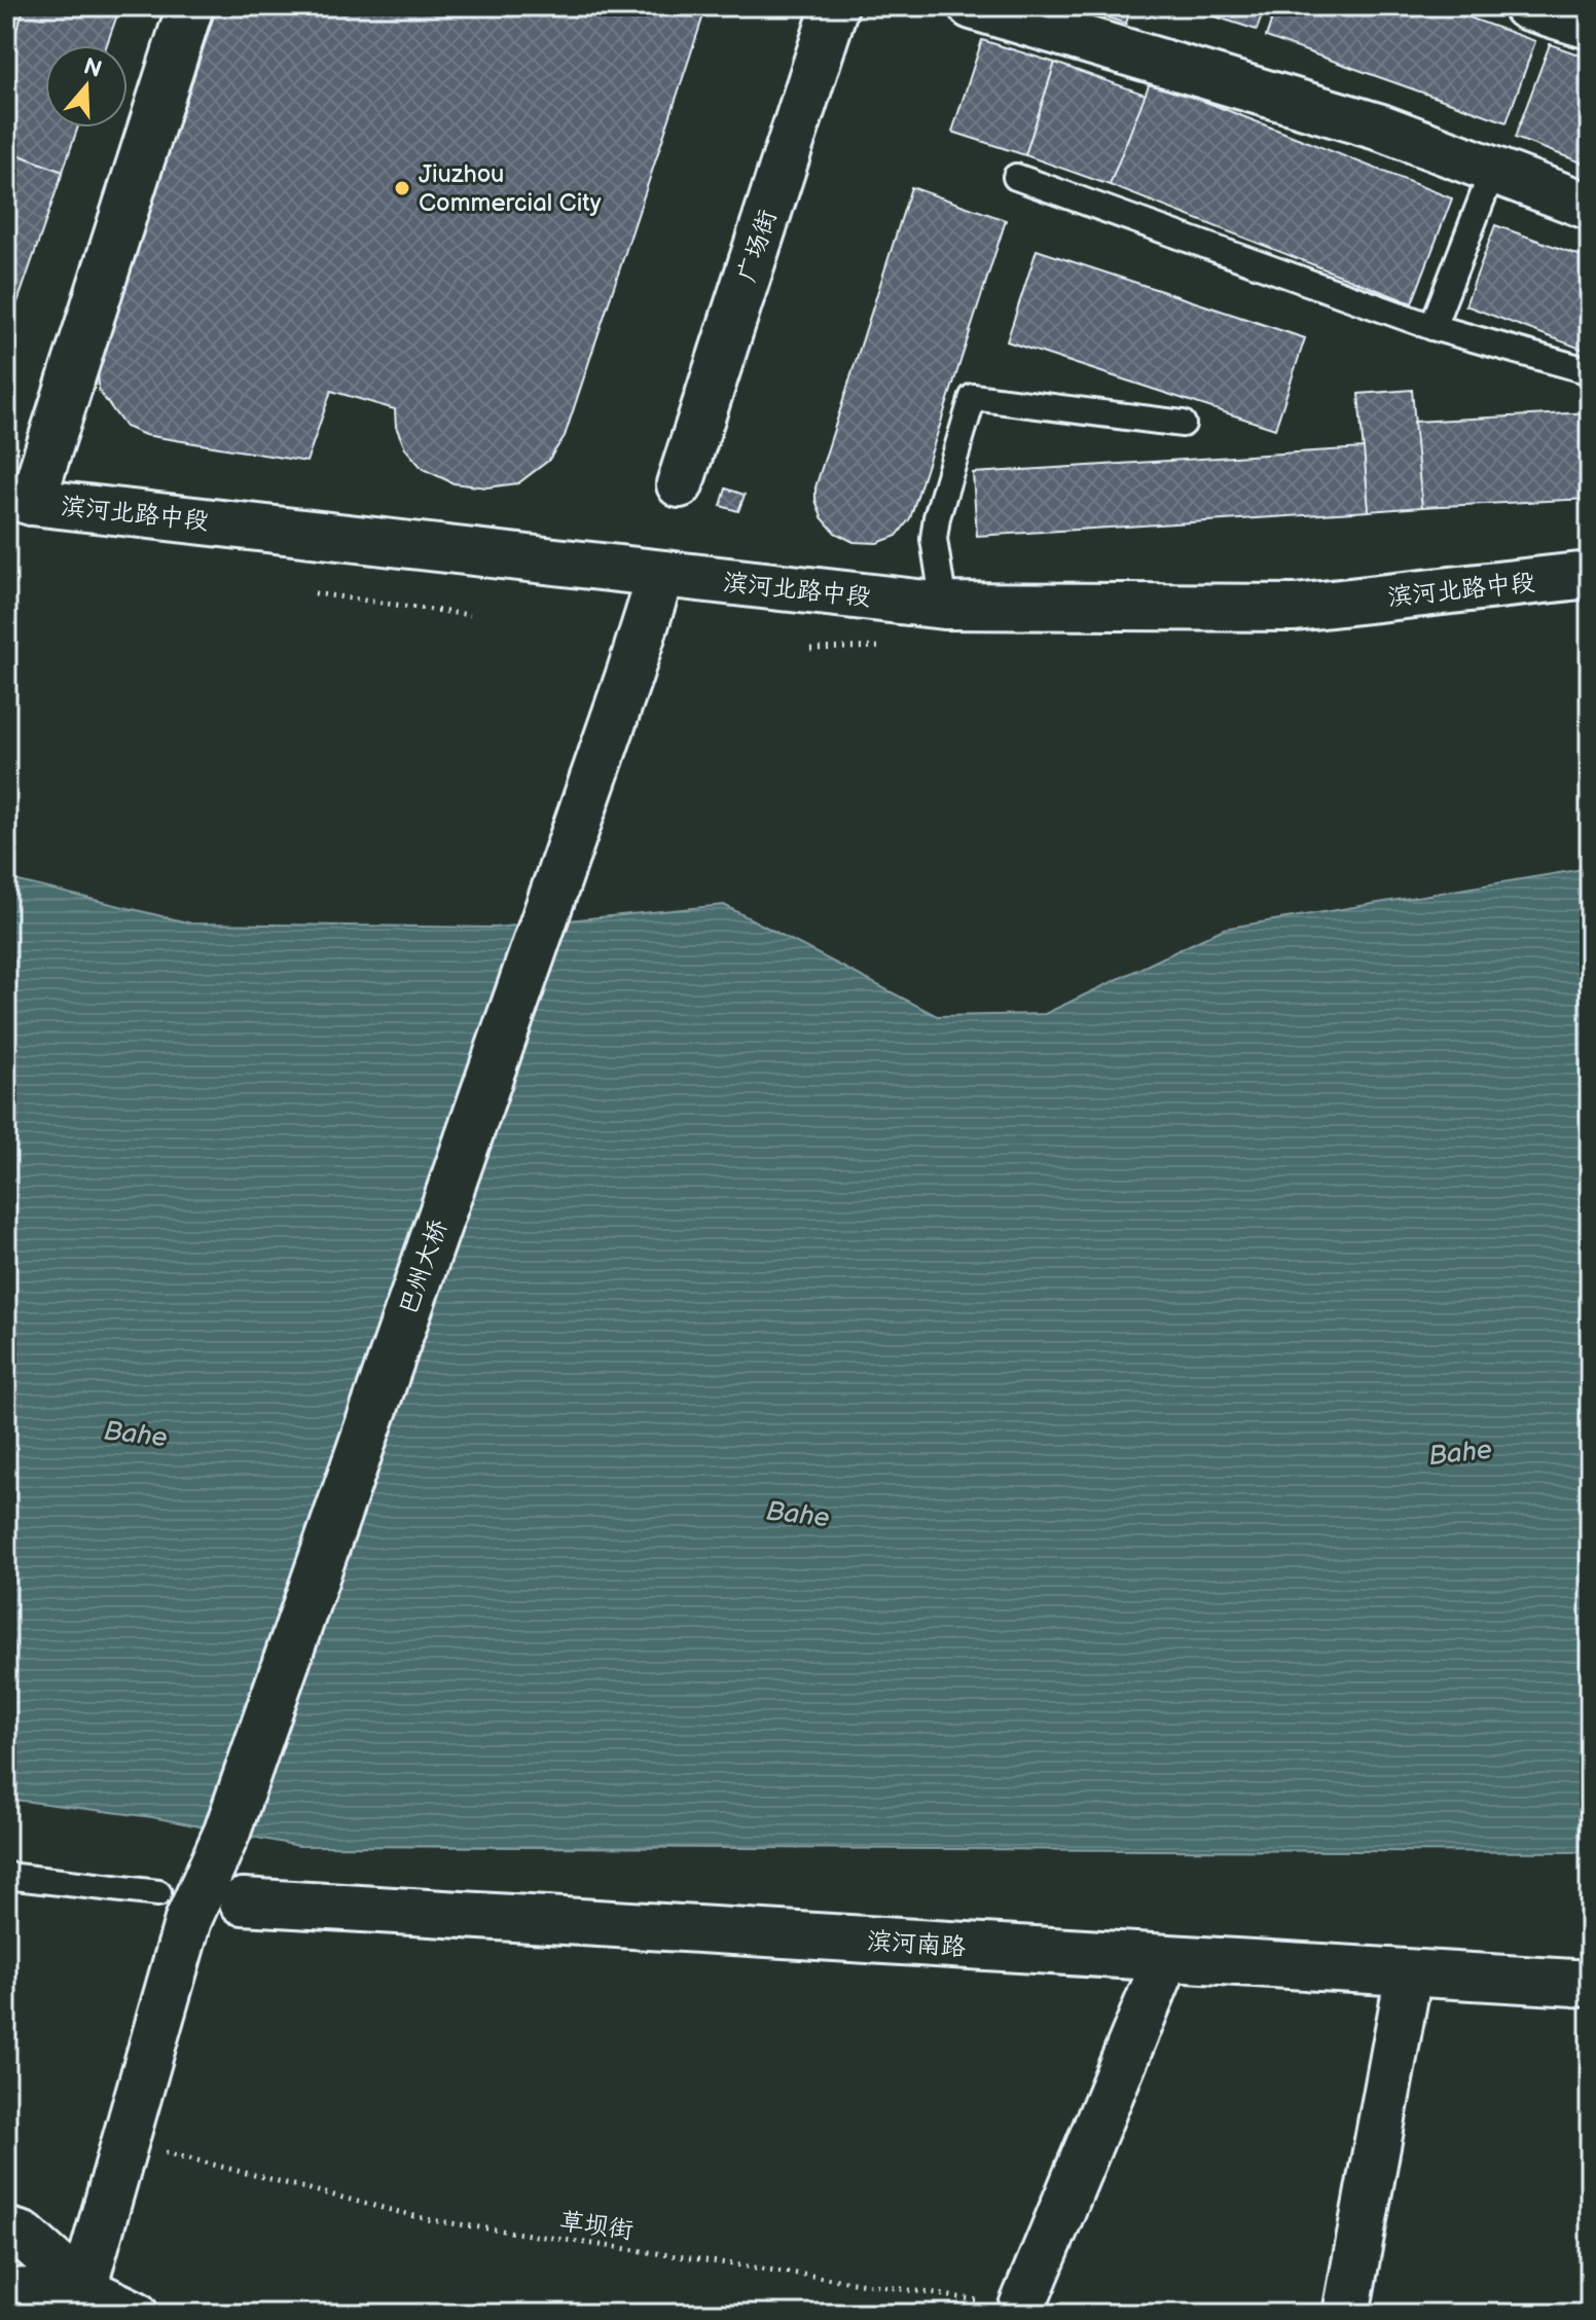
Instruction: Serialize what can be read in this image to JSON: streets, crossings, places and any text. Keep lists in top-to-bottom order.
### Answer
{
  "streets": {
    "street": [
      "广场街",
      "滨河北路中段",
      "巴州大桥",
      "滨河南路"
    ],
    "path": ["草坝街"]
  },
  "crossings": [
    ["滨河北路中段", "巴州大桥"],
    ["巴州大桥", "草坝街"]
  ],
  "water": ["Bahe"],
  "places": ["Jiuzhou Commercial City"],
  "north": "top"
}
